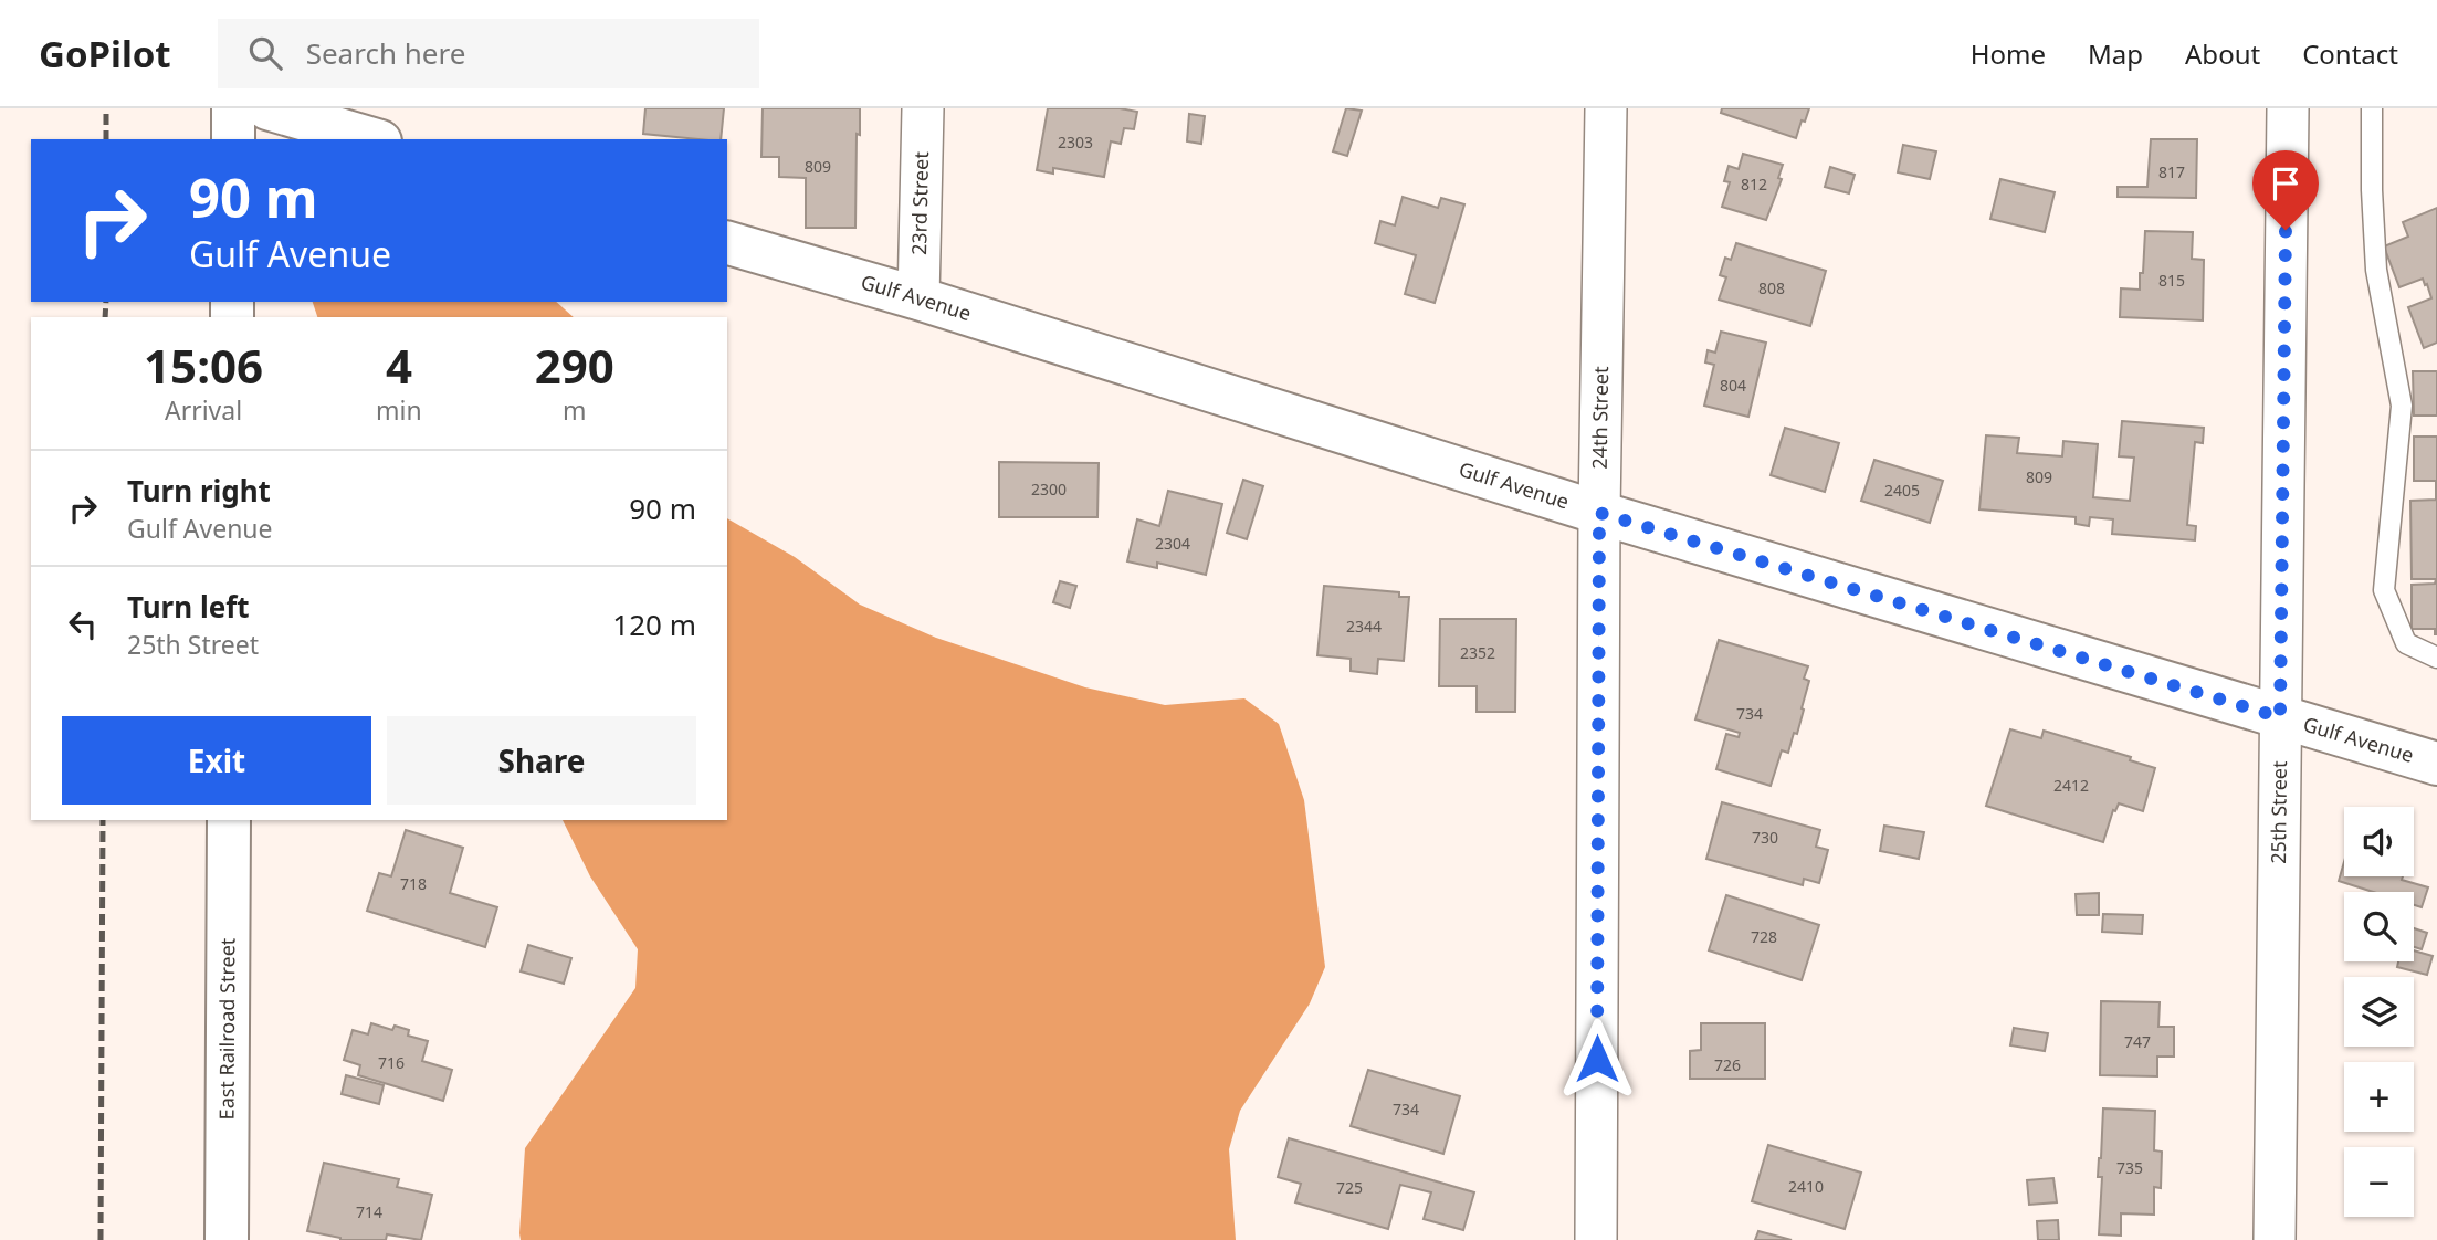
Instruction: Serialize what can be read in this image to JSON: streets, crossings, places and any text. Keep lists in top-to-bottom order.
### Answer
{
  "streets": {
    "street": [
      "23rd Street",
      "Gulf Avenue",
      "24th Street",
      "25th Street",
      "East Railroad Street"
    ]
  },
  "crossings": [
    ["23rd Street", "Gulf Avenue"],
    ["Gulf Avenue", "24th Street"],
    ["Gulf Avenue", "25th Street"]
  ],
  "house_numbers": [
    "2303",
    "809",
    "817",
    "812",
    "815",
    "808",
    "804",
    "809",
    "2300",
    "2405",
    "2304",
    "2344",
    "2352",
    "734",
    "2412",
    "730",
    "718",
    "728",
    "747",
    "716",
    "726",
    "734",
    "735",
    "2410",
    "725",
    "714"
  ],
  "page": {
    "header": "GoPilot",
    "search": "Search here",
    "nav": [
      "Home",
      "Map",
      "About",
      "Contact"
    ],
    "turn": ["90 m", "Gulf Avenue"],
    "eta": [
      "15:06",
      "Arrival",
      "4",
      "min",
      "290",
      "m"
    ],
    "list": [
      {
        "name": "Turn right",
        "note": "Gulf Avenue",
        "value": "90 m"
      },
      {
        "name": "Turn left",
        "note": "25th Street",
        "value": "120 m"
      }
    ],
    "buttons": ["Exit", "Share"],
    "map_buttons": ["+", "−"]
  }
}
